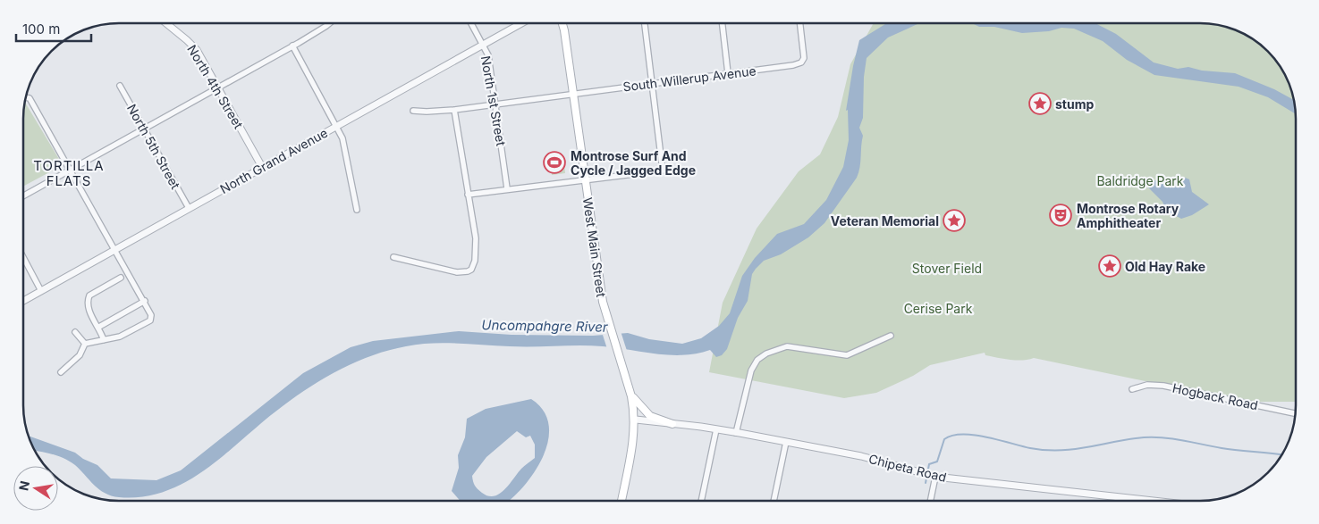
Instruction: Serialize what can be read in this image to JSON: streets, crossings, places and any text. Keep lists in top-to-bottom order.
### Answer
{
  "streets": {
    "main road": ["West Main Street"],
    "street": [
      "South Willerup Avenue",
      "North 4th Street",
      "North 1st Street",
      "North 5th Street",
      "North Grand Avenue",
      "Hogback Road",
      "Chipeta Road"
    ]
  },
  "crossings": [
    ["South Willerup Avenue", "North 1st Street"],
    ["South Willerup Avenue", "West Main Street"],
    ["North 4th Street", "North Grand Avenue"],
    ["North 1st Street", "North Grand Avenue"],
    ["North 5th Street", "North Grand Avenue"],
    ["West Main Street", "Chipeta Road"]
  ],
  "districts": ["TORTILLA FLATS"],
  "water": ["Uncompahgre River"],
  "parks": ["Baldridge Park", "Stover Field", "Cerise Park"],
  "places": {
    "place": ["stump", "Veteran Memorial", "Old Hay Rake"],
    "sports": ["Montrose Surf And Cycle / Jagged Edge"],
    "theatre": ["Montrose Rotary Amphitheater"]
  },
  "scale_bar": "100 m",
  "north": "left"
}
